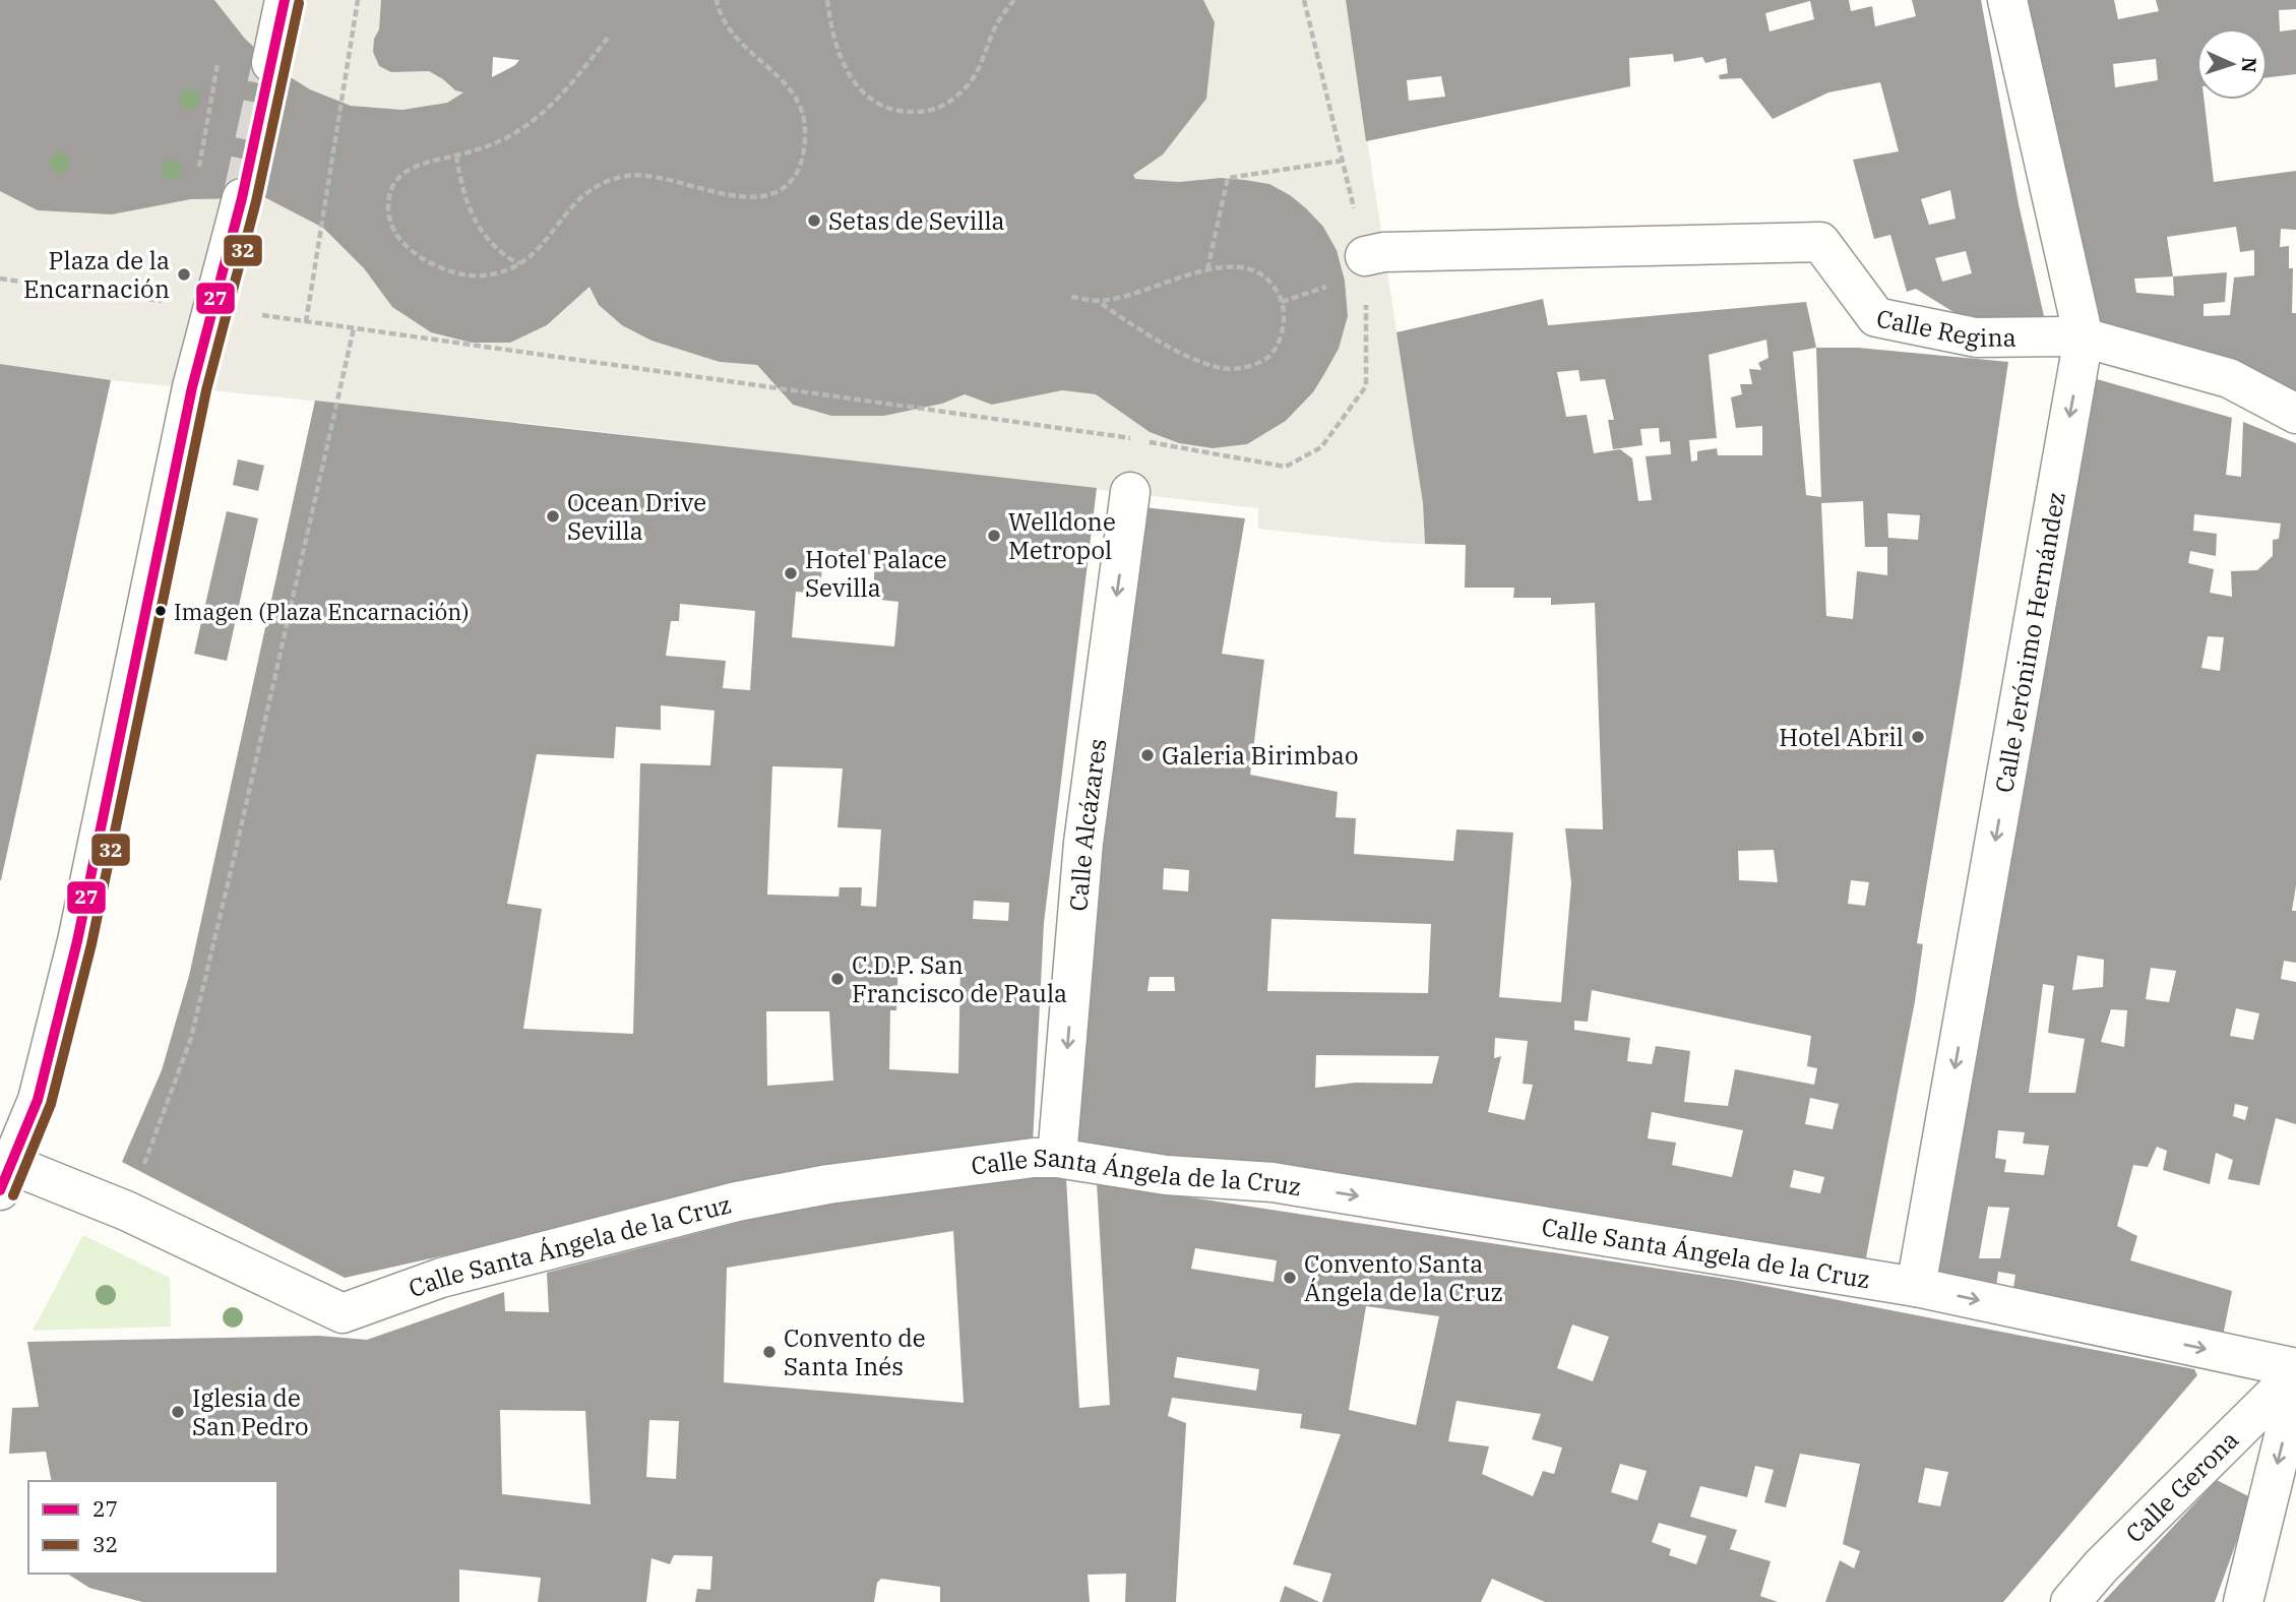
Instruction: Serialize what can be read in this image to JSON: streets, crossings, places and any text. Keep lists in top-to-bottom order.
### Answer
{
  "streets": {
    "street": [
      "Calle Regina",
      "Calle Jerónimo Hernández",
      "Calle Alcázares",
      "Calle Santa Ángela de la Cruz",
      "Calle Gerona"
    ]
  },
  "crossings": [
    ["Calle Regina", "Calle Jerónimo Hernández"],
    ["Calle Jerónimo Hernández", "Calle Santa Ángela de la Cruz"],
    ["Calle Alcázares", "Calle Santa Ángela de la Cruz"],
    ["Calle Santa Ángela de la Cruz", "Calle Gerona"]
  ],
  "one_way": ["Calle Jerónimo Hernández", "Calle Alcázares", "Calle Santa Ángela de la Cruz"],
  "places": [
    "Setas de Sevilla",
    "Plaza de la Encarnación",
    "Ocean Drive Sevilla",
    "Welldone Metropol",
    "Hotel Palace Sevilla",
    "Imagen (Plaza Encarnación)",
    "Hotel Abril",
    "Galeria Birimbao",
    "C.D.P. San Francisco de Paula",
    "Convento Santa Ángela de la Cruz",
    "Convento de Santa Inés",
    "Iglesia de San Pedro"
  ],
  "lines": ["transit line 27", "transit line 32"],
  "legend": ["27", "32"],
  "north": "right"
}
